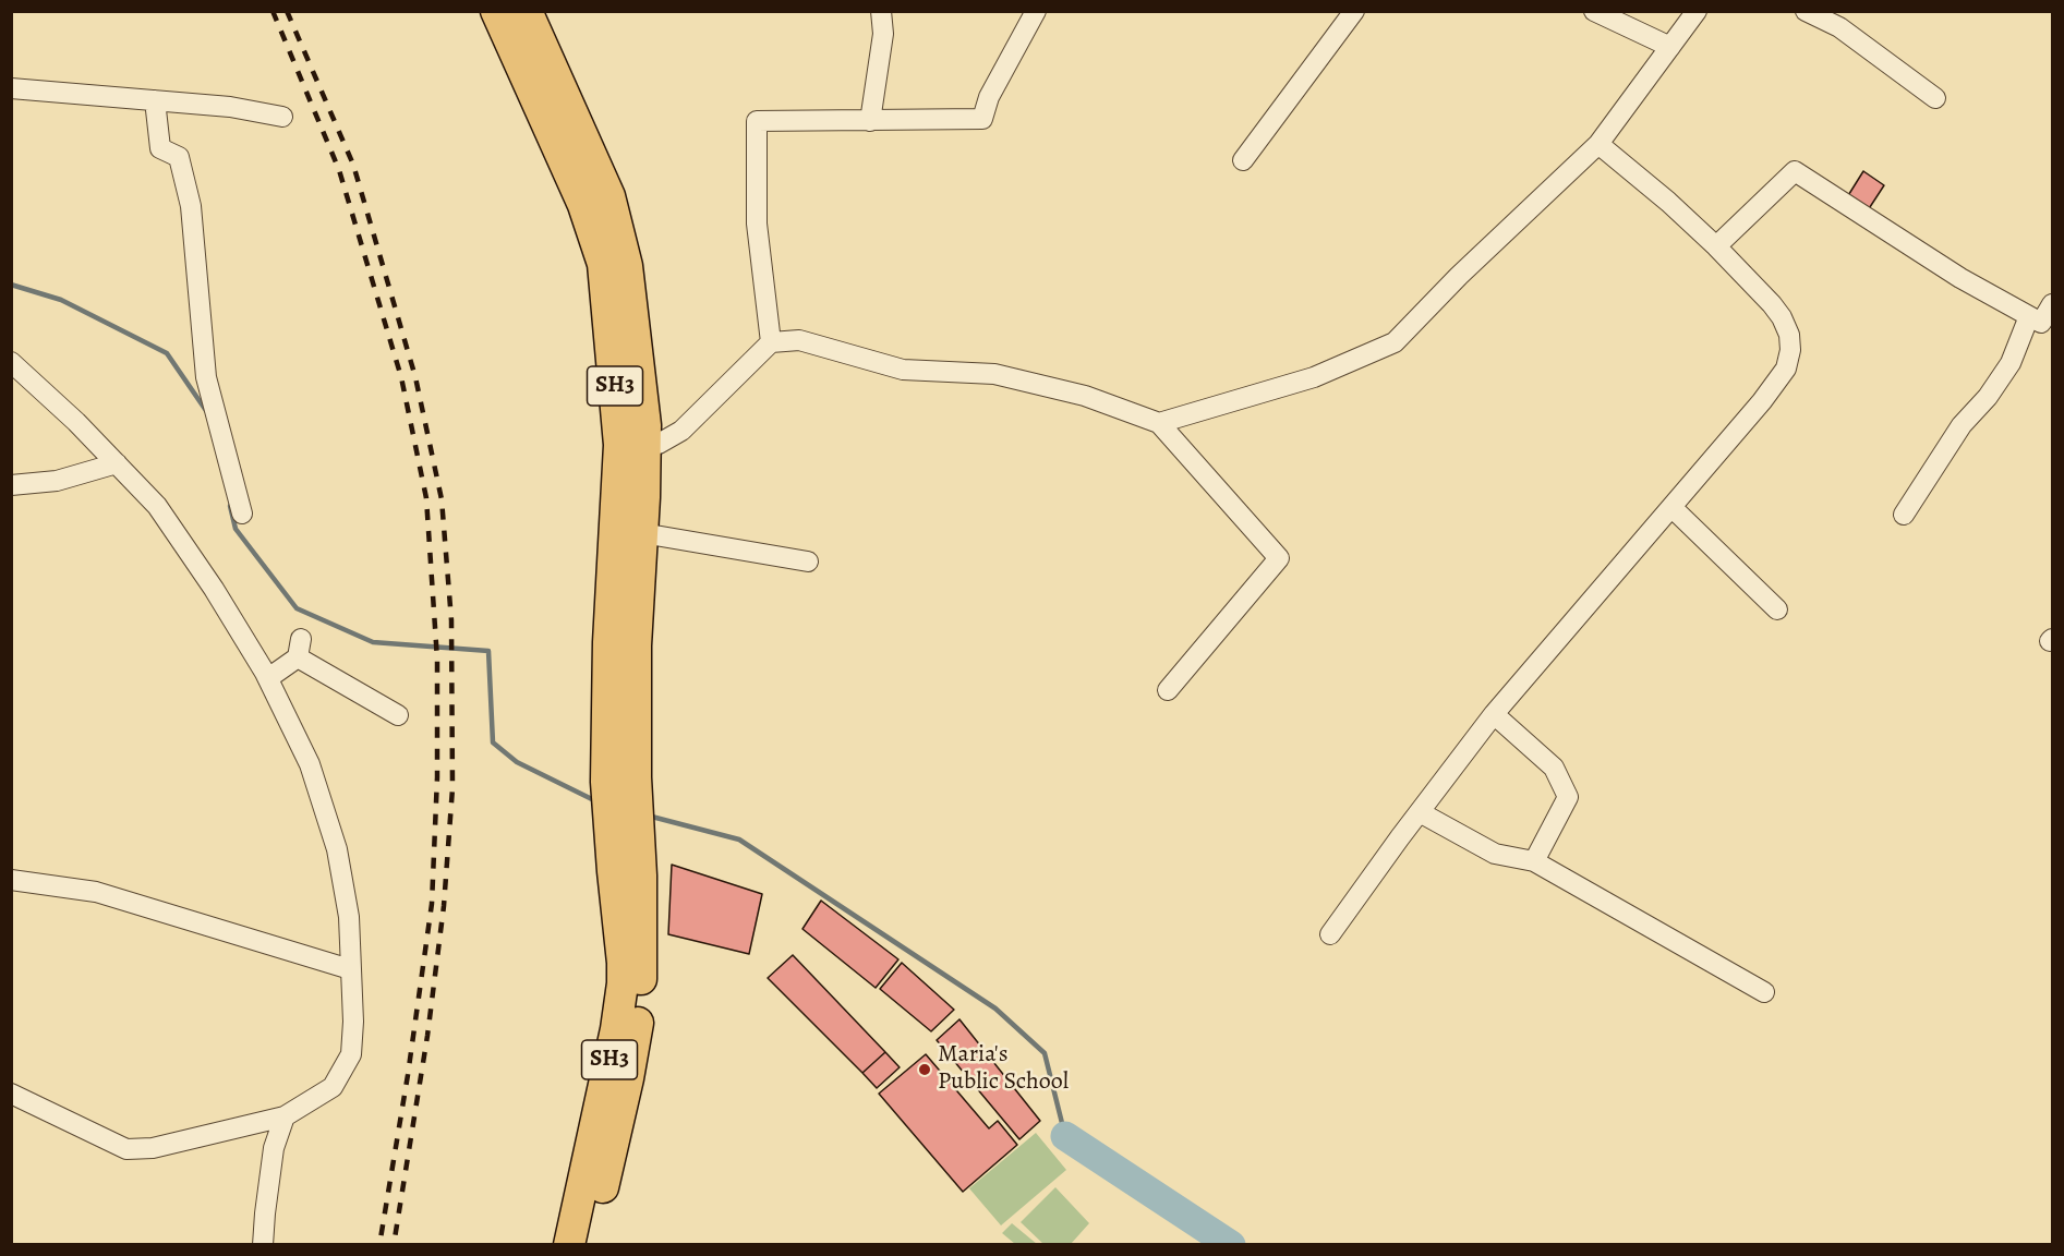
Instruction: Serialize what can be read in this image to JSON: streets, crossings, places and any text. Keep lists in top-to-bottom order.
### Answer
{
  "streets": {
    "main road": ["SH3"]
  },
  "places": ["Maria's Public School"]
}
